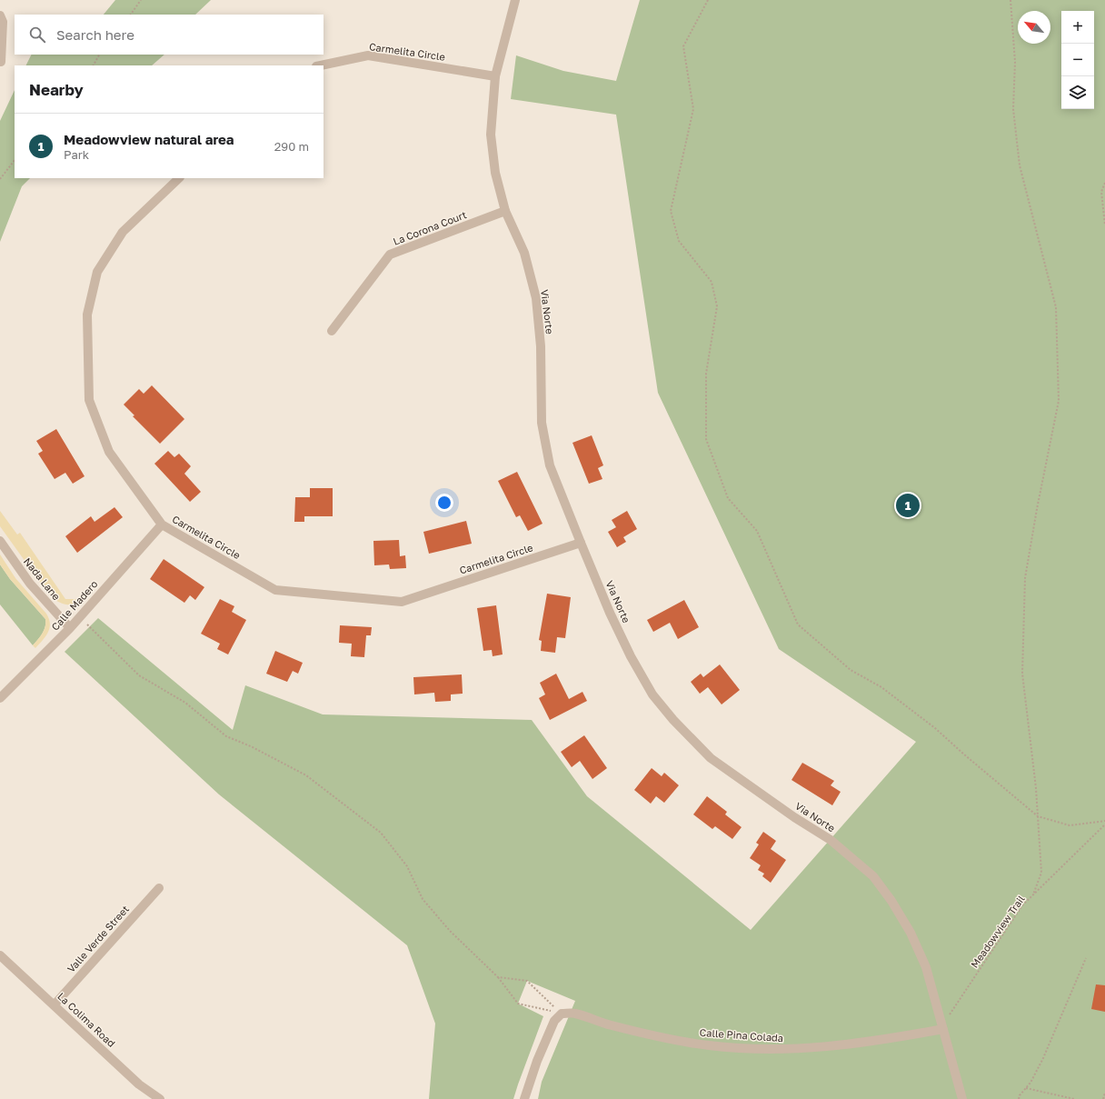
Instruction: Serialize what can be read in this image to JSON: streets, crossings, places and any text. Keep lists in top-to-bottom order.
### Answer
{
  "streets": {
    "street": [
      "Carmelita Circle",
      "La Corona Court",
      "Via Norte",
      "Nada Lane",
      "Calle Madero",
      "Valle Verde Street",
      "La Colima Road",
      "Calle Pina Colada"
    ],
    "path": ["Meadowview Trail"]
  },
  "crossings": [
    ["Carmelita Circle", "Via Norte"],
    ["Carmelita Circle", "Calle Madero"],
    ["La Corona Court", "Via Norte"],
    ["Via Norte", "Meadowview Trail"],
    ["Via Norte", "Calle Pina Colada"],
    ["Nada Lane", "Calle Madero"],
    ["Meadowview Trail", "Calle Pina Colada"],
    ["Valle Verde Street", "La Colima Road"]
  ],
  "north": "top left",
  "page": {
    "map_buttons": ["+", "−"],
    "search": "Search here",
    "heading": "Nearby",
    "list": [
      {
        "mark": "1",
        "name": "Meadowview natural area",
        "note": "Park",
        "value": "290 m"
      }
    ],
    "pins": "1"
  }
}
